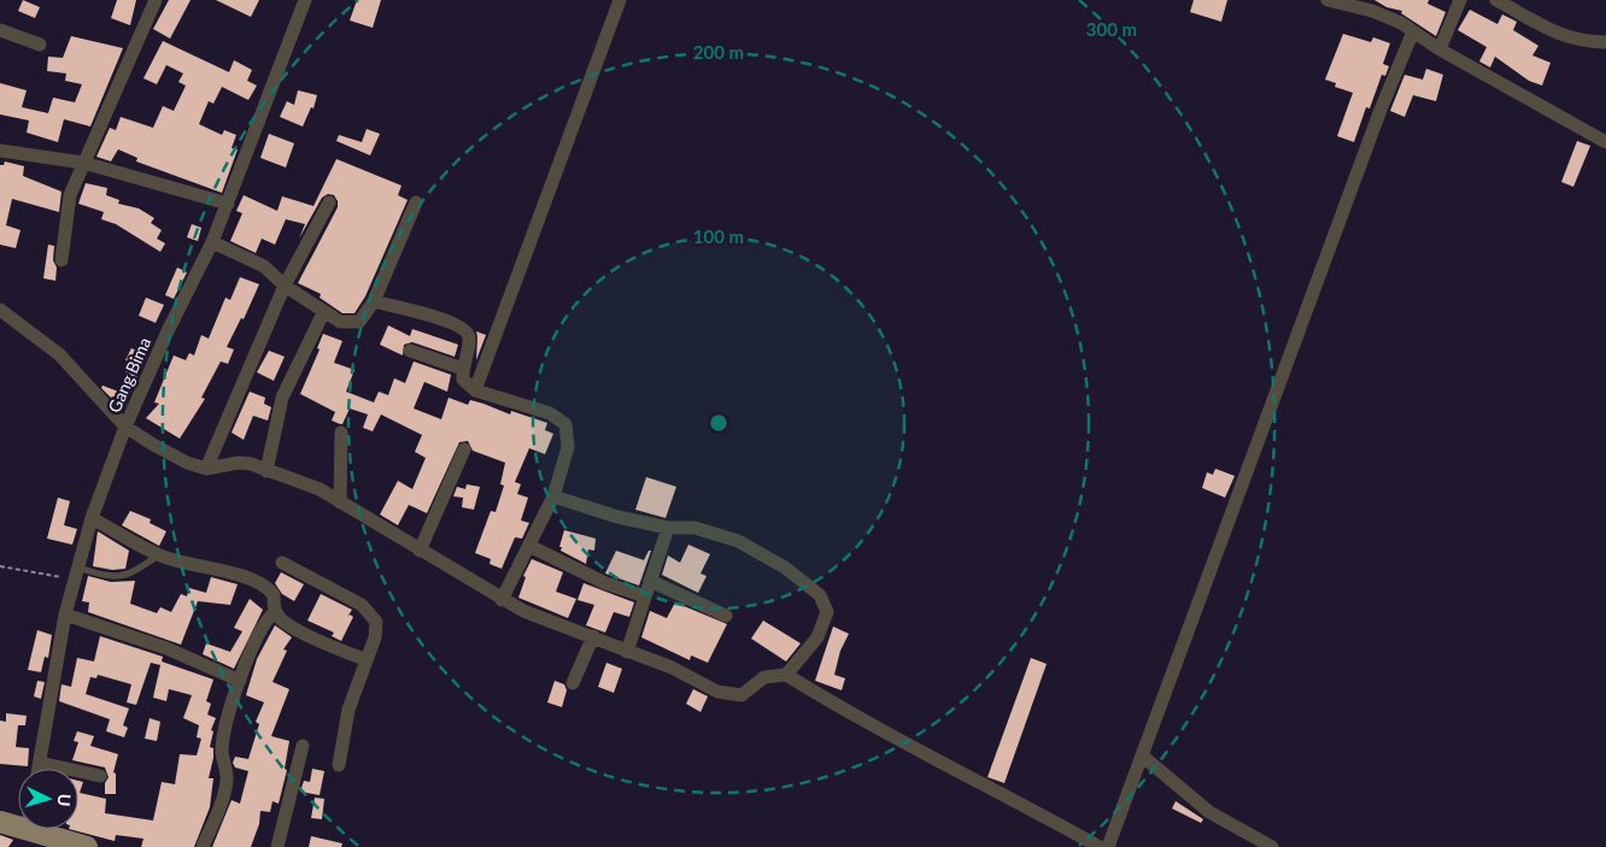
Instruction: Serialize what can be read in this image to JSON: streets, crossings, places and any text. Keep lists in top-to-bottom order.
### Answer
{
  "streets": {
    "street": ["Gang Bima"]
  },
  "north": "right",
  "rings": ["300 m", "200 m", "100 m"]
}
